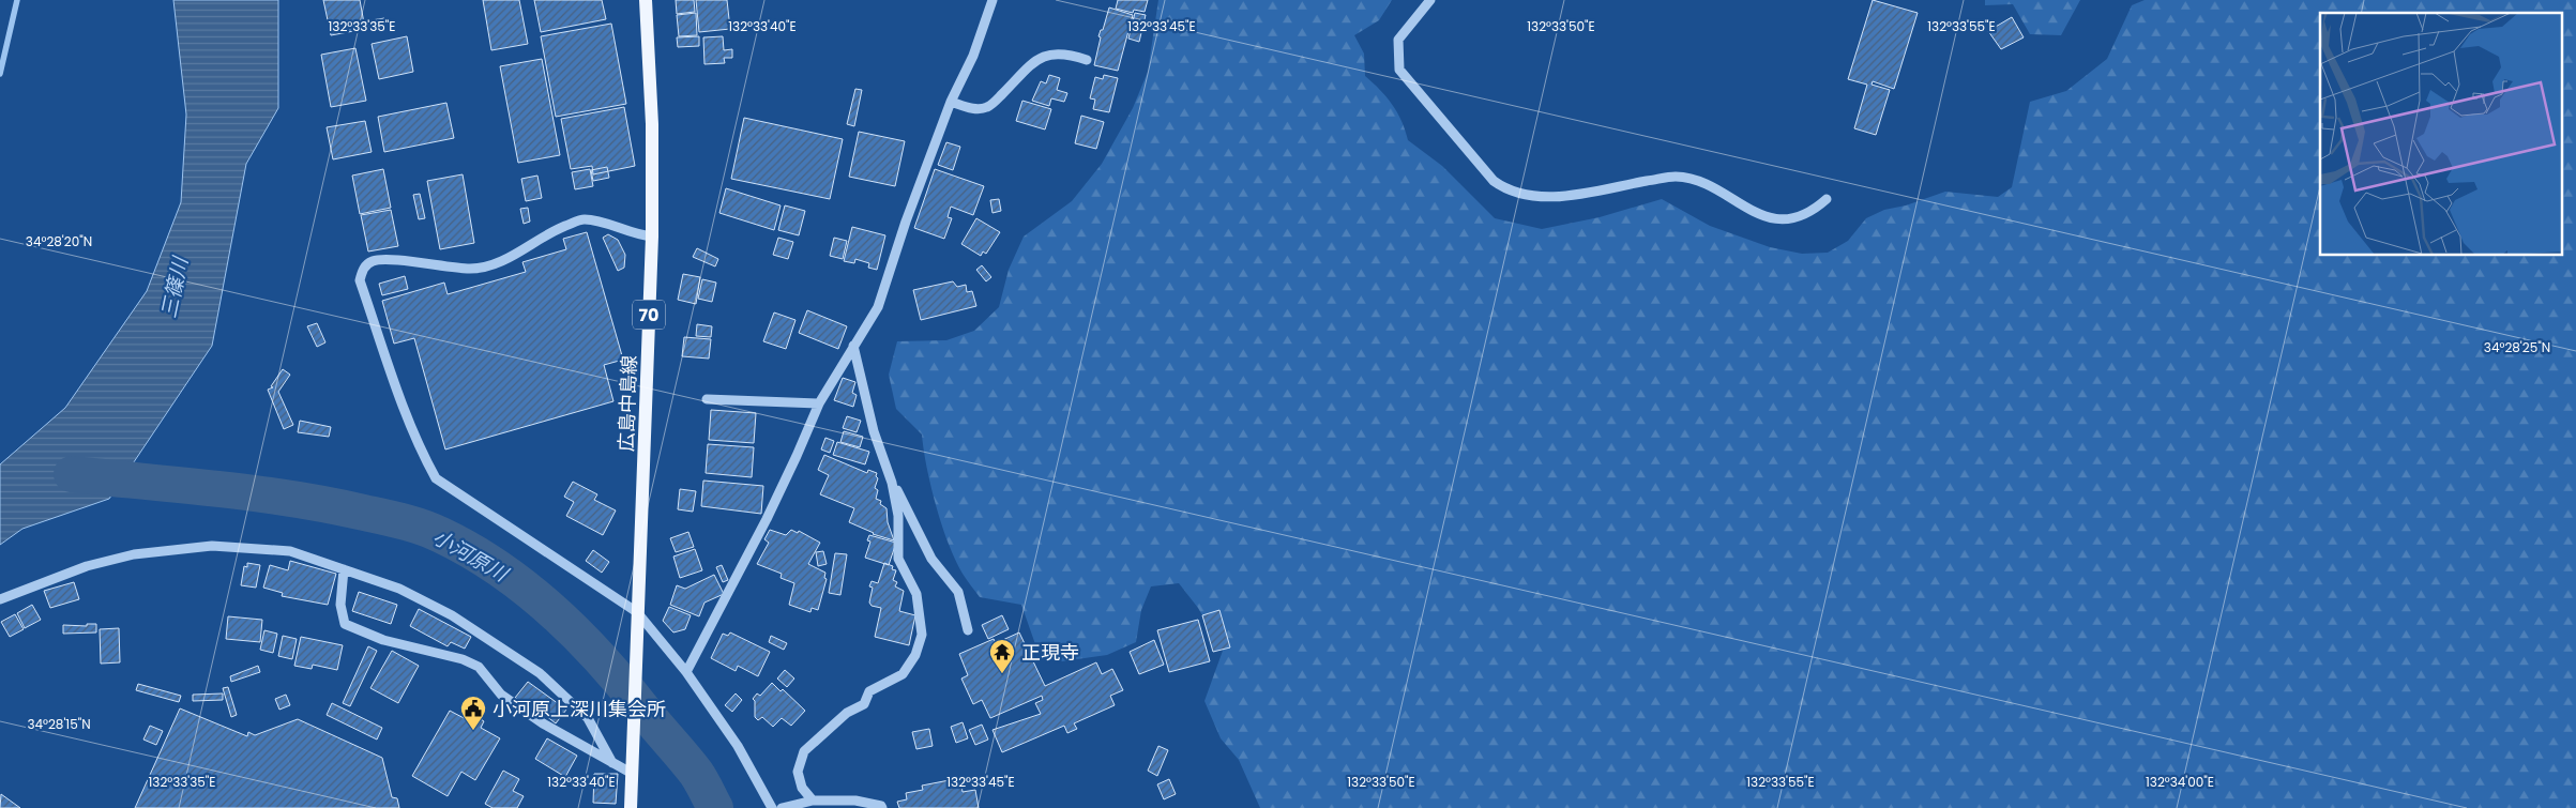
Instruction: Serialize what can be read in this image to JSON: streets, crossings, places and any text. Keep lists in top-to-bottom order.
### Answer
{
  "streets": {
    "main road": ["70", "広島中島線"]
  },
  "water": ["三篠川", "小河原川"],
  "places": {
    "temple": ["正現寺"],
    "public building": ["小河原上深川集会所"]
  },
  "coordinates": [
    "132°33'35\"E",
    "132°33'40\"E",
    "132°33'45\"E",
    "132°33'50\"E",
    "132°33'55\"E",
    "34°28'20\"N",
    "34°28'25\"N",
    "34°28'15\"N",
    "132°34'00\"E"
  ]
}
